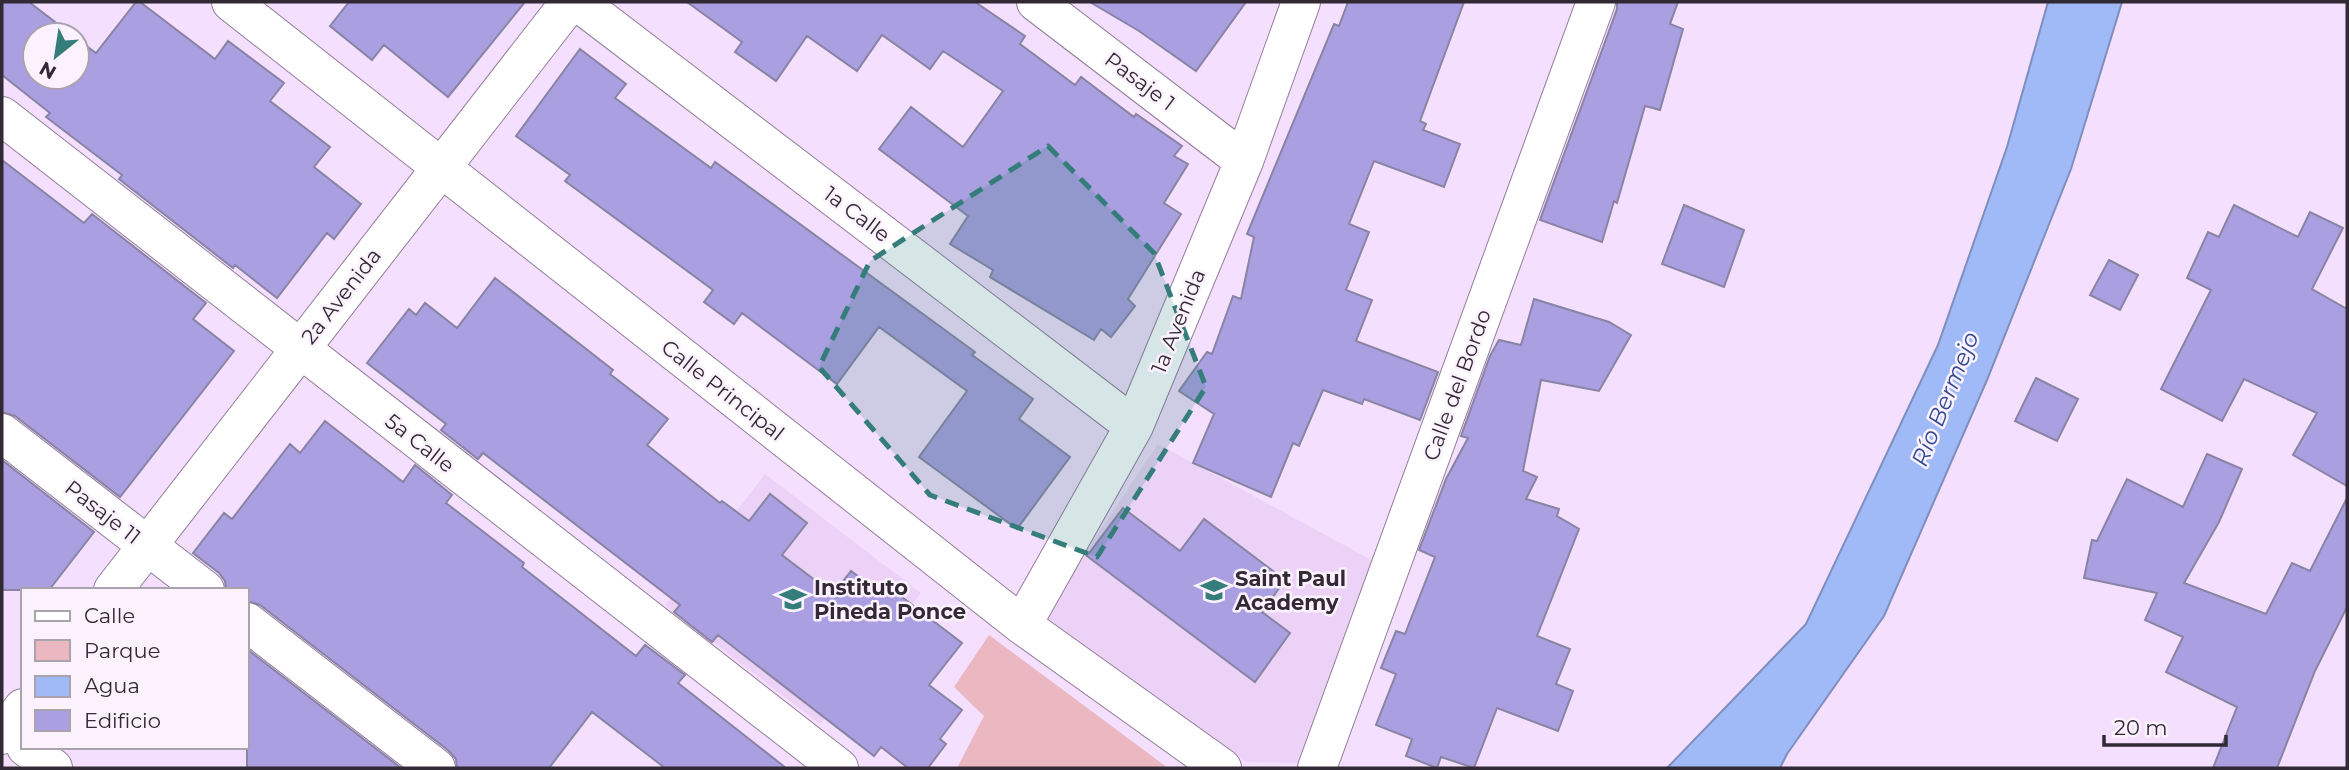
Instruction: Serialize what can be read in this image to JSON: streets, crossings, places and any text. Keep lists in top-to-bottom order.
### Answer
{
  "streets": {
    "street": [
      "Pasaje 1",
      "1a Calle",
      "2a Avenida",
      "1a Avenida",
      "Calle del Bordo",
      "Calle Principal",
      "5a Calle",
      "Pasaje 11"
    ]
  },
  "crossings": [
    ["Pasaje 1", "1a Avenida"],
    ["1a Calle", "1a Avenida"],
    ["2a Avenida", "Calle Principal"],
    ["2a Avenida", "5a Calle"],
    ["2a Avenida", "Pasaje 11"],
    ["1a Avenida", "Calle Principal"]
  ],
  "water": ["Río Bermejo"],
  "places": {
    "school or university": ["Saint Paul Academy", "Instituto Pineda Ponce"]
  },
  "legend": [
    "Calle",
    "Parque",
    "Agua",
    "Edificio"
  ],
  "scale_bar": "20 m",
  "north": "bottom left"
}
